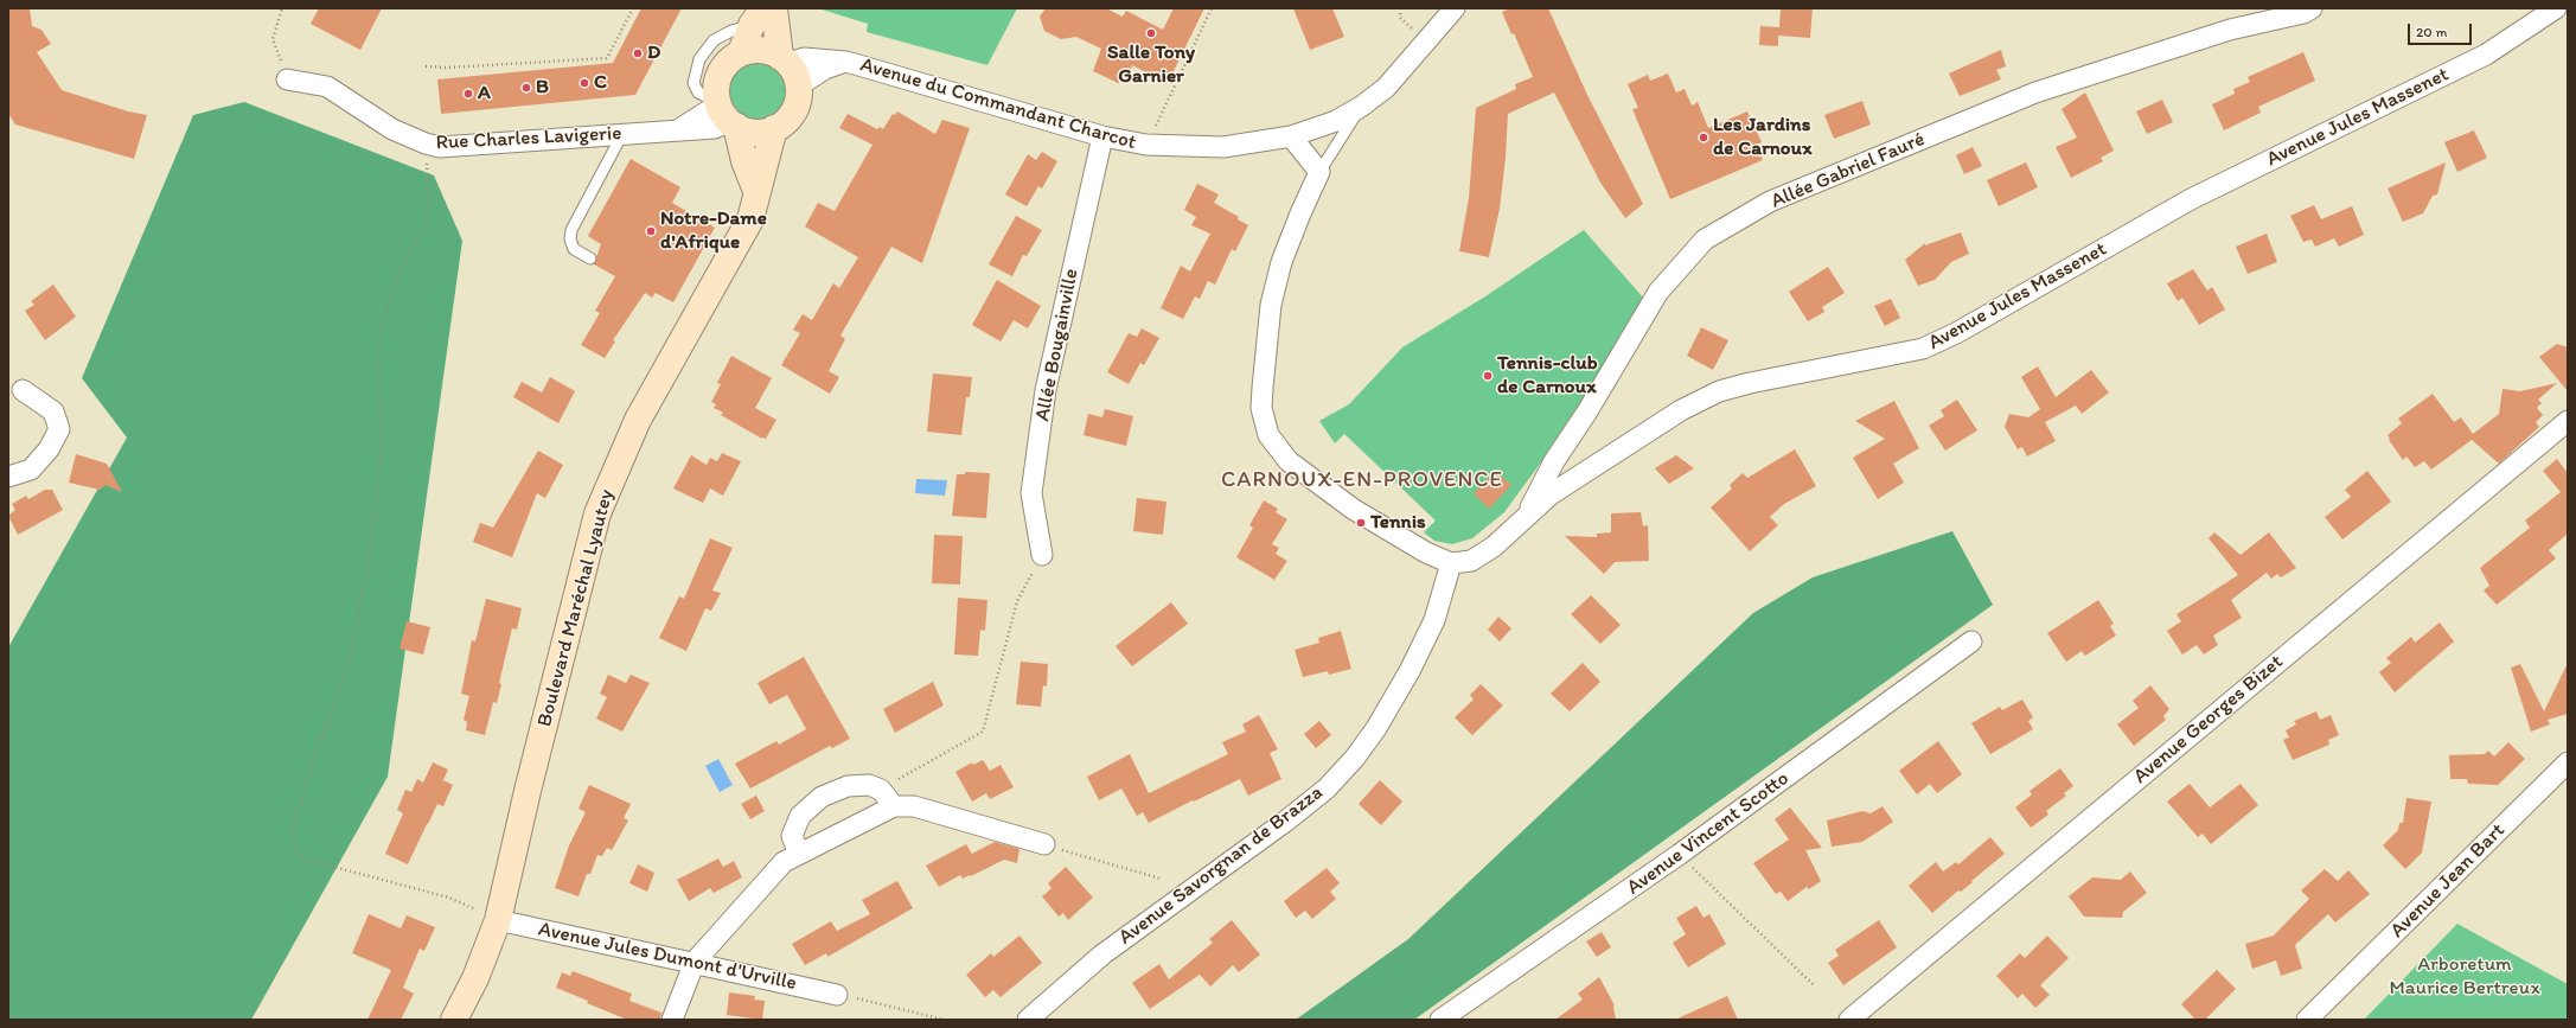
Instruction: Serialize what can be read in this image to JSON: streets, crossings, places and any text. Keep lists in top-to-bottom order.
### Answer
{
  "streets": {
    "main road": ["Boulevard Maréchal Lyautey"],
    "street": [
      "Avenue du Commandant Charcot",
      "Avenue Jules Massenet",
      "Rue Charles Lavigerie",
      "Allée Gabriel Fauré",
      "Allée Bougainville",
      "Avenue Georges Bizet",
      "Avenue Vincent Scotto",
      "Avenue Savorgnan de Brazza",
      "Avenue Jean Bart",
      "Avenue Jules Dumont d'Urville"
    ]
  },
  "crossings": [
    ["Avenue du Commandant Charcot", "Rue Charles Lavigerie"],
    ["Avenue du Commandant Charcot", "Allée Bougainville"],
    ["Avenue du Commandant Charcot", "Boulevard Maréchal Lyautey"],
    ["Avenue Jules Massenet", "Allée Gabriel Fauré"],
    ["Avenue Jules Massenet", "Avenue Savorgnan de Brazza"],
    ["Rue Charles Lavigerie", "Boulevard Maréchal Lyautey"],
    ["Boulevard Maréchal Lyautey", "Avenue Jules Dumont d'Urville"]
  ],
  "districts": ["CARNOUX-EN-PROVENCE"],
  "parks": ["Arboretum Maurice Bertreux"],
  "places": [
    "Salle Tony Garnier",
    "D",
    "C",
    "B",
    "A",
    "Les Jardins de Carnoux",
    "Notre-Dame d'Afrique",
    "Tennis-club de Carnoux",
    "Tennis"
  ],
  "scale_bar": "20 m"
}
